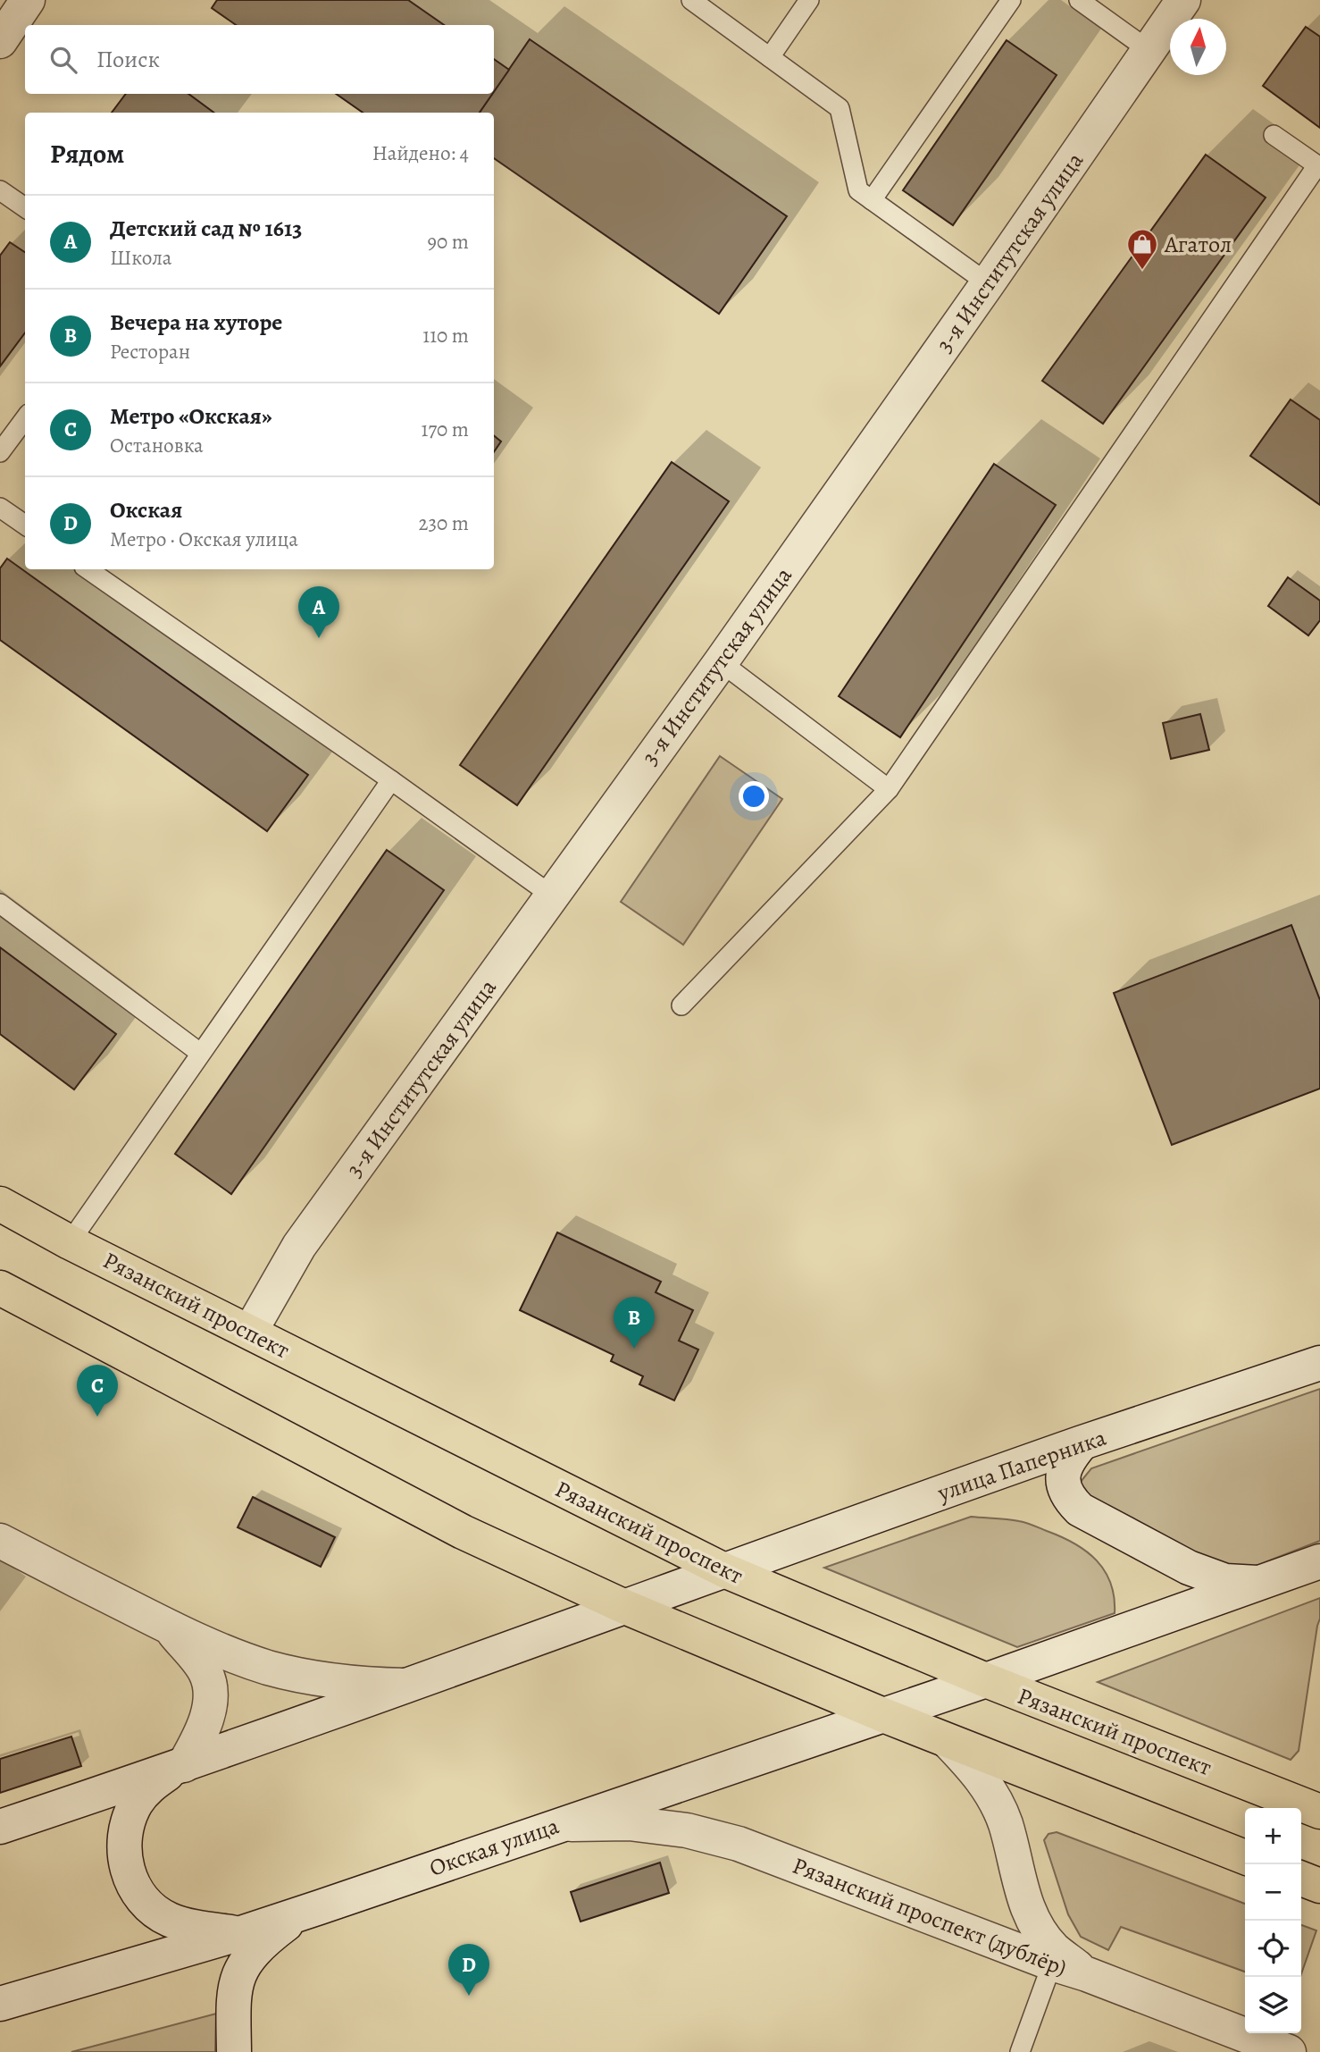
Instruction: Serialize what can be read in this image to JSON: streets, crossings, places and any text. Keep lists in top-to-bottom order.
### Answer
{
  "streets": {
    "main road": ["Рязанский проспект"],
    "street": [
      "3-я Институтская улица",
      "улица Паперника",
      "Окская улица",
      "Рязанский проспект (дублёр)"
    ]
  },
  "crossings": [
    ["3-я Институтская улица", "Рязанский проспект"],
    ["Рязанский проспект", "улица Паперника"],
    ["Рязанский проспект", "Окская улица"],
    ["Окская улица", "Рязанский проспект (дублёр)"]
  ],
  "places": {
    "shop": ["Агатол"]
  },
  "north": "top",
  "page": {
    "search": "Поиск",
    "heading": ["Рядом", "Найдено: 4"],
    "list": [
      {
        "mark": "A",
        "name": "Детский сад № 1613",
        "note": "Школа",
        "value": "90 m"
      },
      {
        "mark": "B",
        "name": "Вечера на хуторе",
        "note": "Ресторан",
        "value": "110 m"
      },
      {
        "mark": "C",
        "name": "Метро «Окская»",
        "note": "Остановка",
        "value": "170 m"
      },
      {
        "mark": "D",
        "name": "Окская",
        "note": "Метро · Окская улица",
        "value": "230 m"
      }
    ],
    "pins": [
      "A",
      "B",
      "C",
      "D"
    ],
    "map_buttons": ["+", "−"]
  }
}
